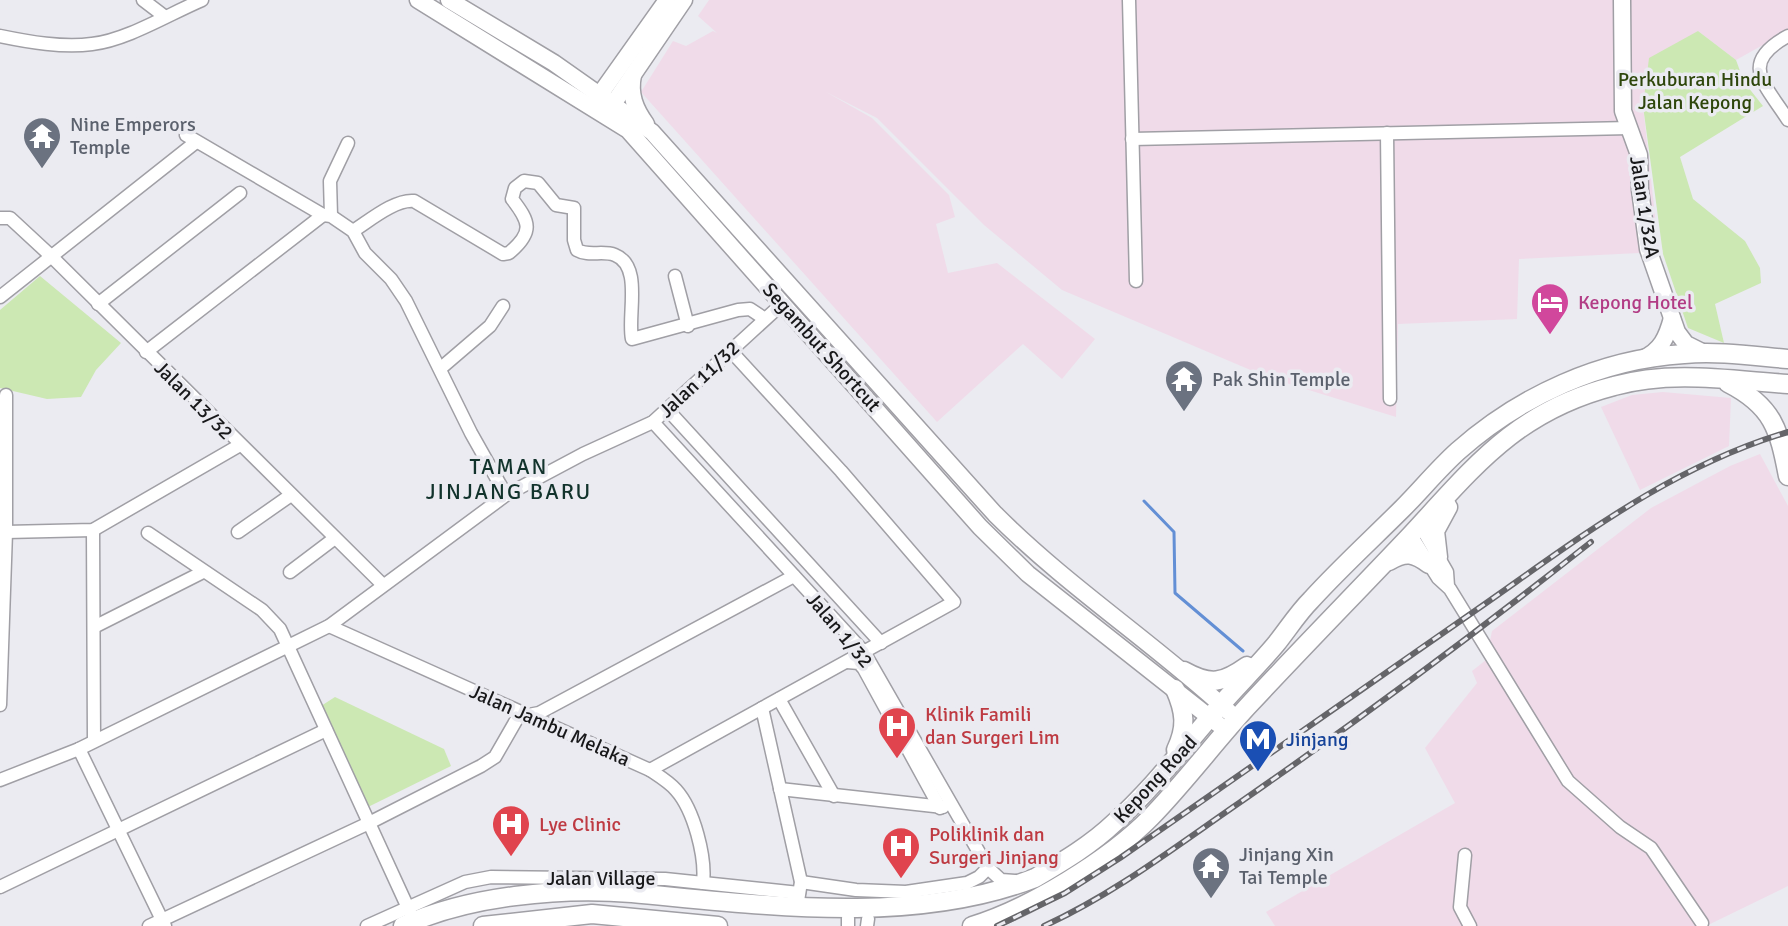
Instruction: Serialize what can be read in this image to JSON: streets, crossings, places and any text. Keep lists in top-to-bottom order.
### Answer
{
  "streets": {
    "main road": ["Jalan 1/32A", "Segambut Shortcut", "Kepong Road"],
    "street": [
      "Jalan 11/32",
      "Jalan 13/32",
      "Jalan 1/32",
      "Jalan Jambu Melaka",
      "Jalan Village"
    ]
  },
  "crossings": [
    ["Segambut Shortcut", "Jalan 11/32"],
    ["Segambut Shortcut", "Kepong Road"],
    ["Jalan 11/32", "Jalan 13/32"],
    ["Jalan 11/32", "Jalan 1/32"],
    ["Jalan 11/32", "Jalan Jambu Melaka"],
    ["Jalan 1/32", "Jalan Village"],
    ["Jalan Jambu Melaka", "Jalan Village"],
    ["Kepong Road", "Jalan Village"]
  ],
  "districts": ["TAMAN JINJANG BARU"],
  "parks": ["Perkuburan Hindu Jalan Kepong"],
  "places": {
    "temple": ["Nine Emperors Temple", "Pak Shin Temple", "Jinjang Xin Tai Temple"],
    "hotel": ["Kepong Hotel"],
    "hospital": ["Klinik Famili dan Surgeri Lim", "Lye Clinic", "Poliklinik dan Surgeri Jinjang"],
    "metro station": ["Jinjang"]
  }
}
